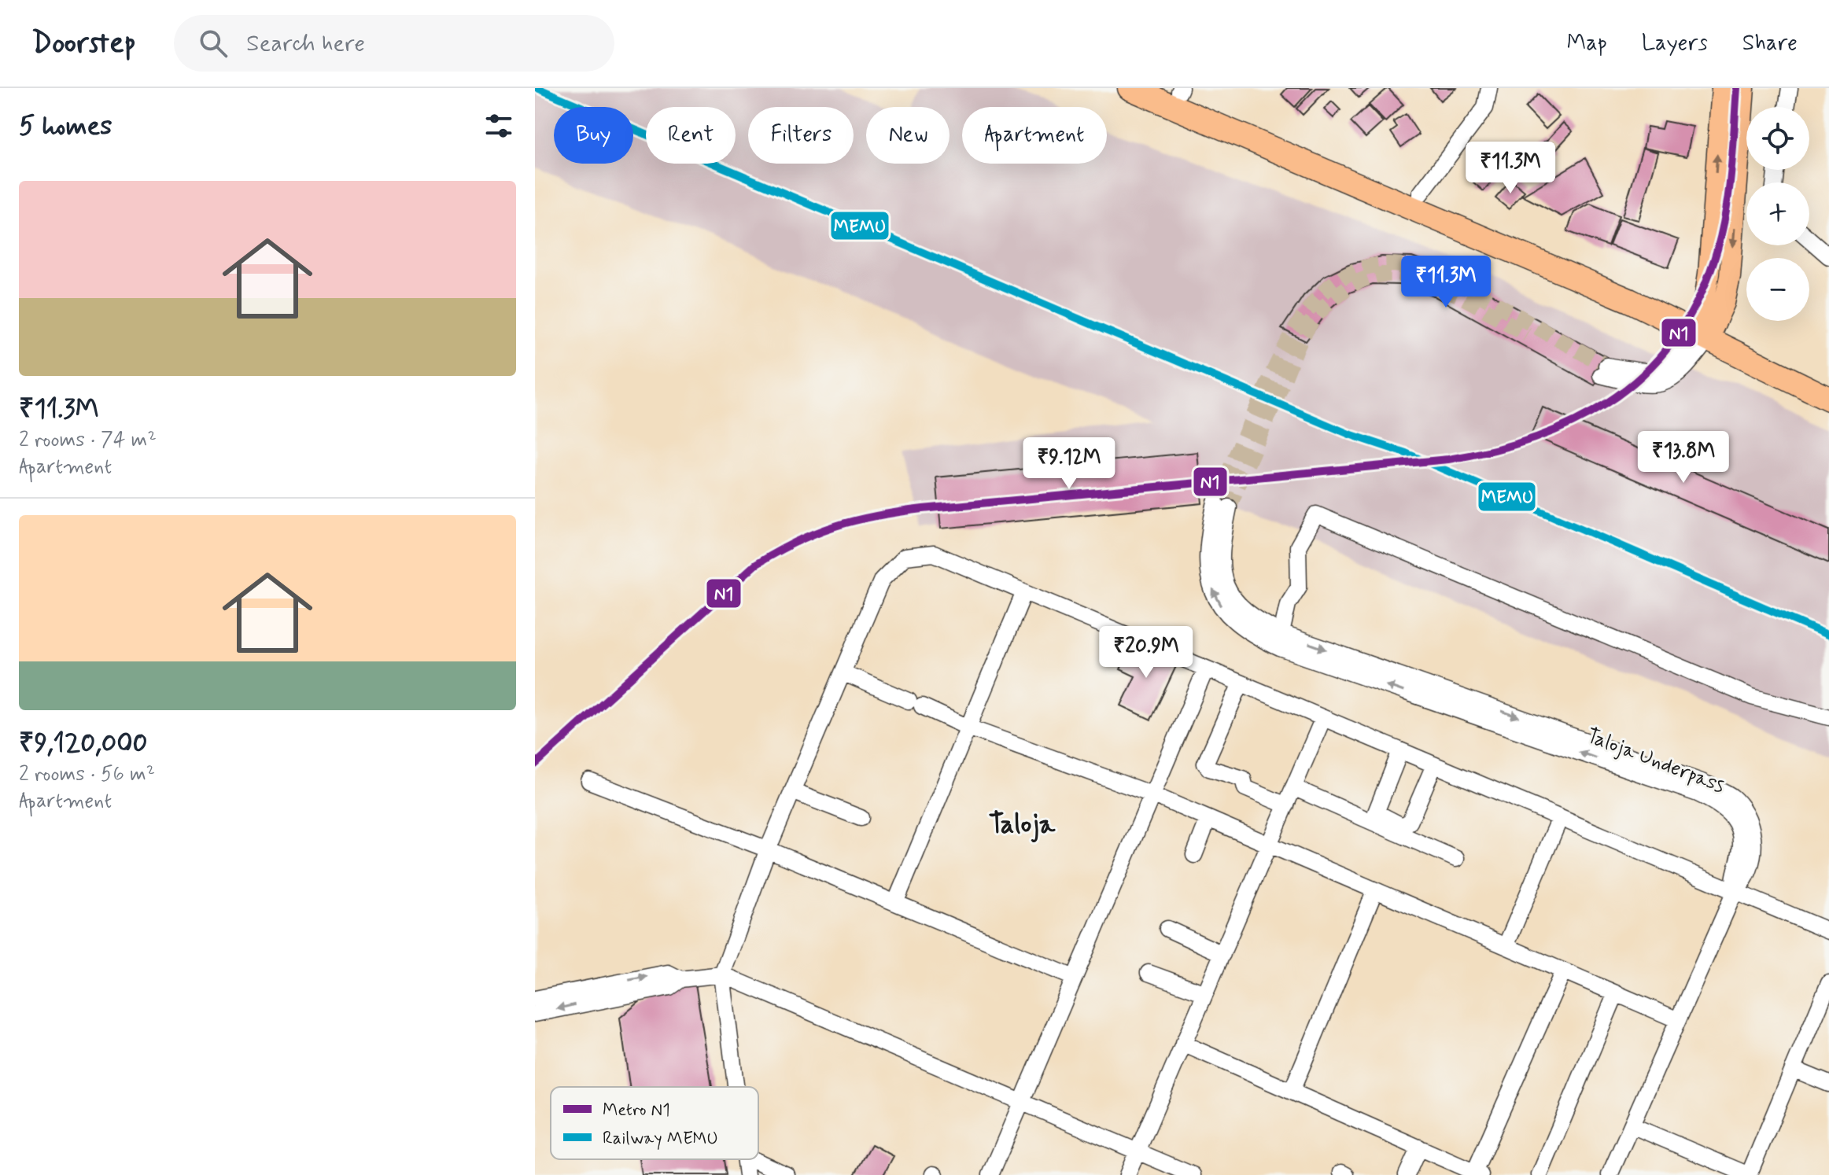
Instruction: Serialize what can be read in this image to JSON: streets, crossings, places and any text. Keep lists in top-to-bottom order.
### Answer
{
  "streets": {
    "street": ["Taloja Underpass"]
  },
  "districts": ["Taloja"],
  "lines": ["metro line N1", "rail line MEMU"],
  "legend": ["Metro N1", "Railway MEMU"],
  "page": {
    "header": "Doorstep",
    "search": "Search here",
    "nav": ["Map", "Layers", "Share"],
    "heading": "5 homes",
    "map_buttons": ["+", "−"],
    "chip": [
      "Buy",
      "Rent",
      "Filters",
      "New",
      "Apartment"
    ],
    "price": [
      "₹11.3M",
      "₹11.3M",
      "₹13.8M",
      "₹9.12M",
      "₹20.9M"
    ],
    "list": [
      {
        "name": "₹11.3M",
        "note": "2 rooms · 74 m² · Apartment"
      },
      {
        "name": "₹9,120,000",
        "note": "2 rooms · 56 m² · Apartment"
      }
    ]
  }
}
